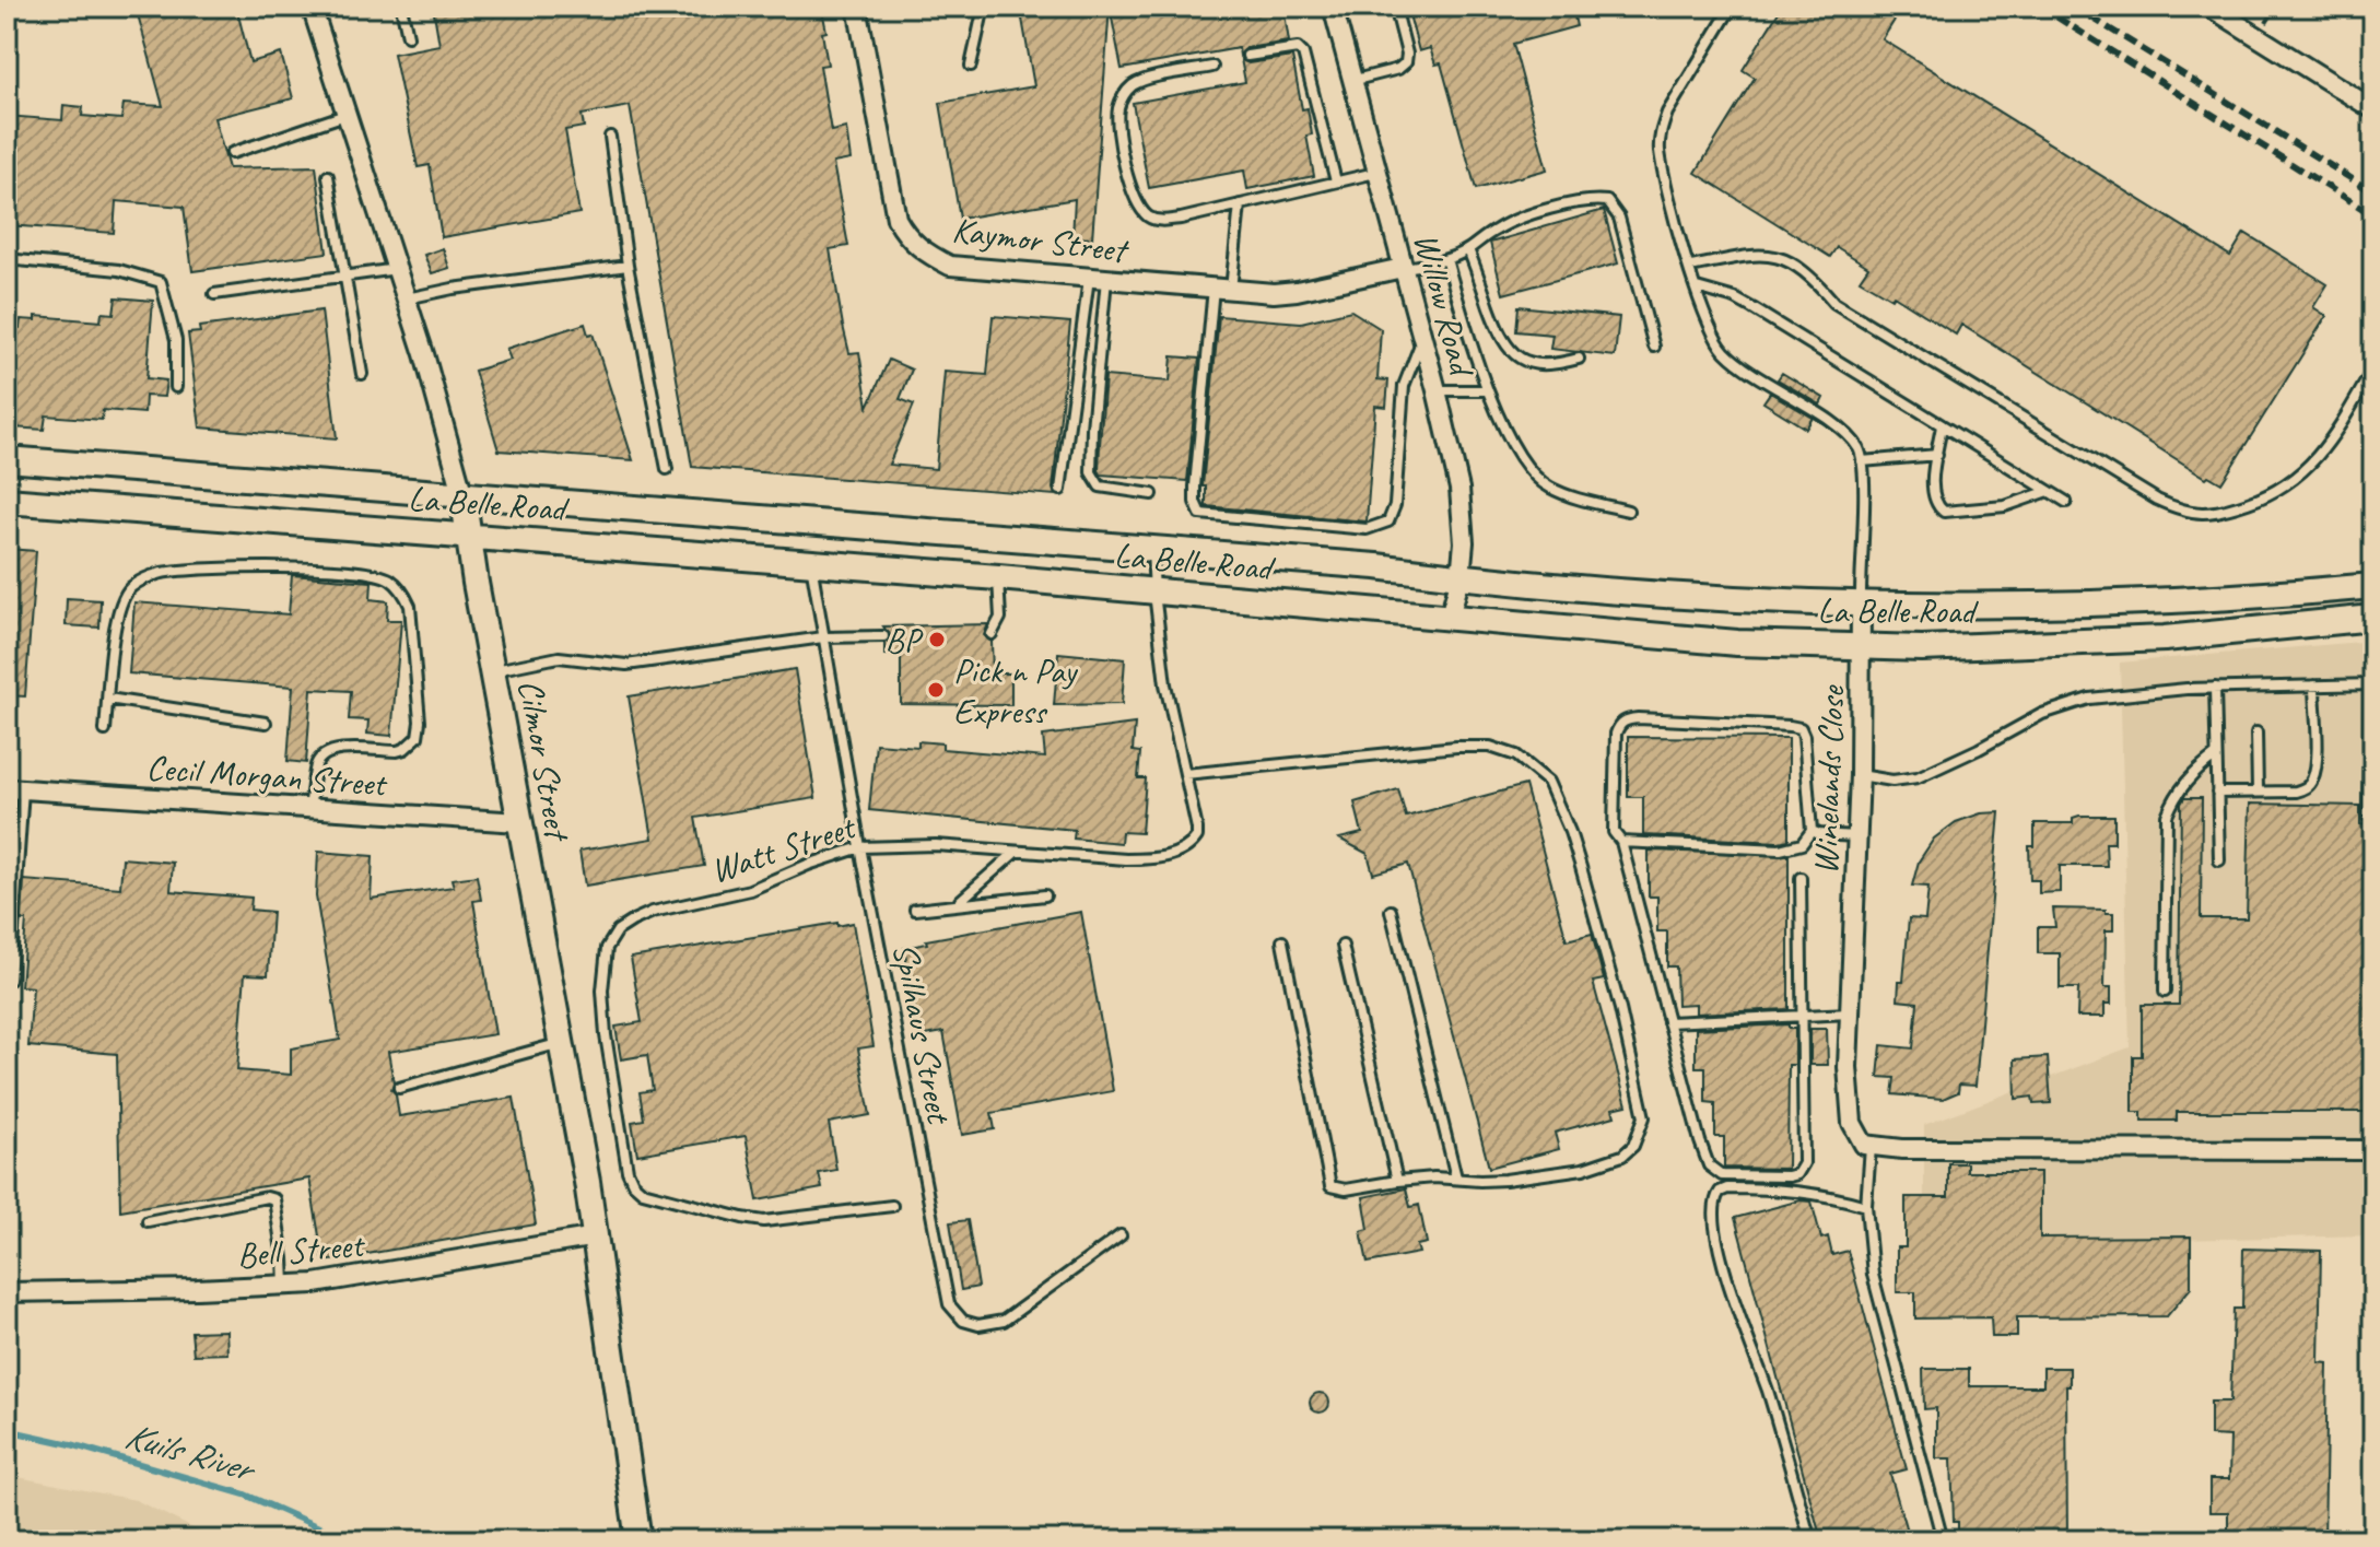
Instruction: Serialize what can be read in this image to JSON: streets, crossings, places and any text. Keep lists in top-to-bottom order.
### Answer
{
  "streets": {
    "main road": ["La Belle Road", "Cilmor Street"],
    "street": [
      "Kaymor Street",
      "Willow Road",
      "Cecil Morgan Street",
      "Winelands Close",
      "Bell Street"
    ],
    "lane": ["Watt Street", "Spilhaus Street"]
  },
  "crossings": [
    ["Kaymor Street", "Willow Road"],
    ["Willow Road", "La Belle Road"],
    ["La Belle Road", "Cilmor Street"],
    ["La Belle Road", "Winelands Close"],
    ["La Belle Road", "Watt Street"],
    ["La Belle Road", "Spilhaus Street"],
    ["Cilmor Street", "Cecil Morgan Street"],
    ["Cilmor Street", "Bell Street"],
    ["Watt Street", "Spilhaus Street"]
  ],
  "water": ["Kuils River"],
  "places": ["BP", "Pick n Pay Express"]
}
